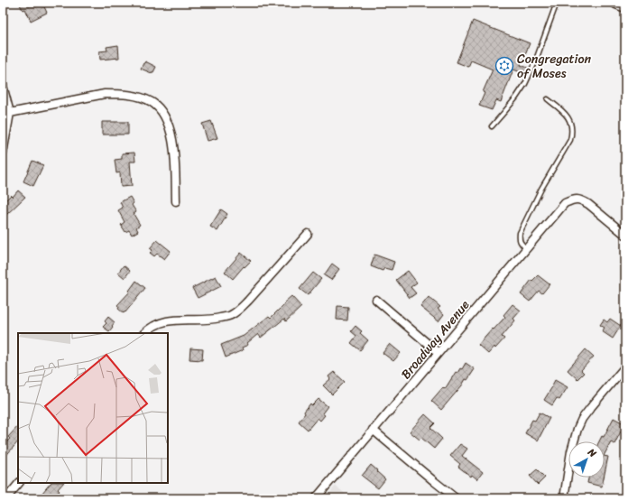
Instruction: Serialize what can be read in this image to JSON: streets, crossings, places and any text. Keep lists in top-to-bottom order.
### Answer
{
  "streets": {
    "street": ["Broadway Avenue"]
  },
  "places": {
    "synagogue": ["Congregation of Moses"]
  },
  "north": "top right"
}
